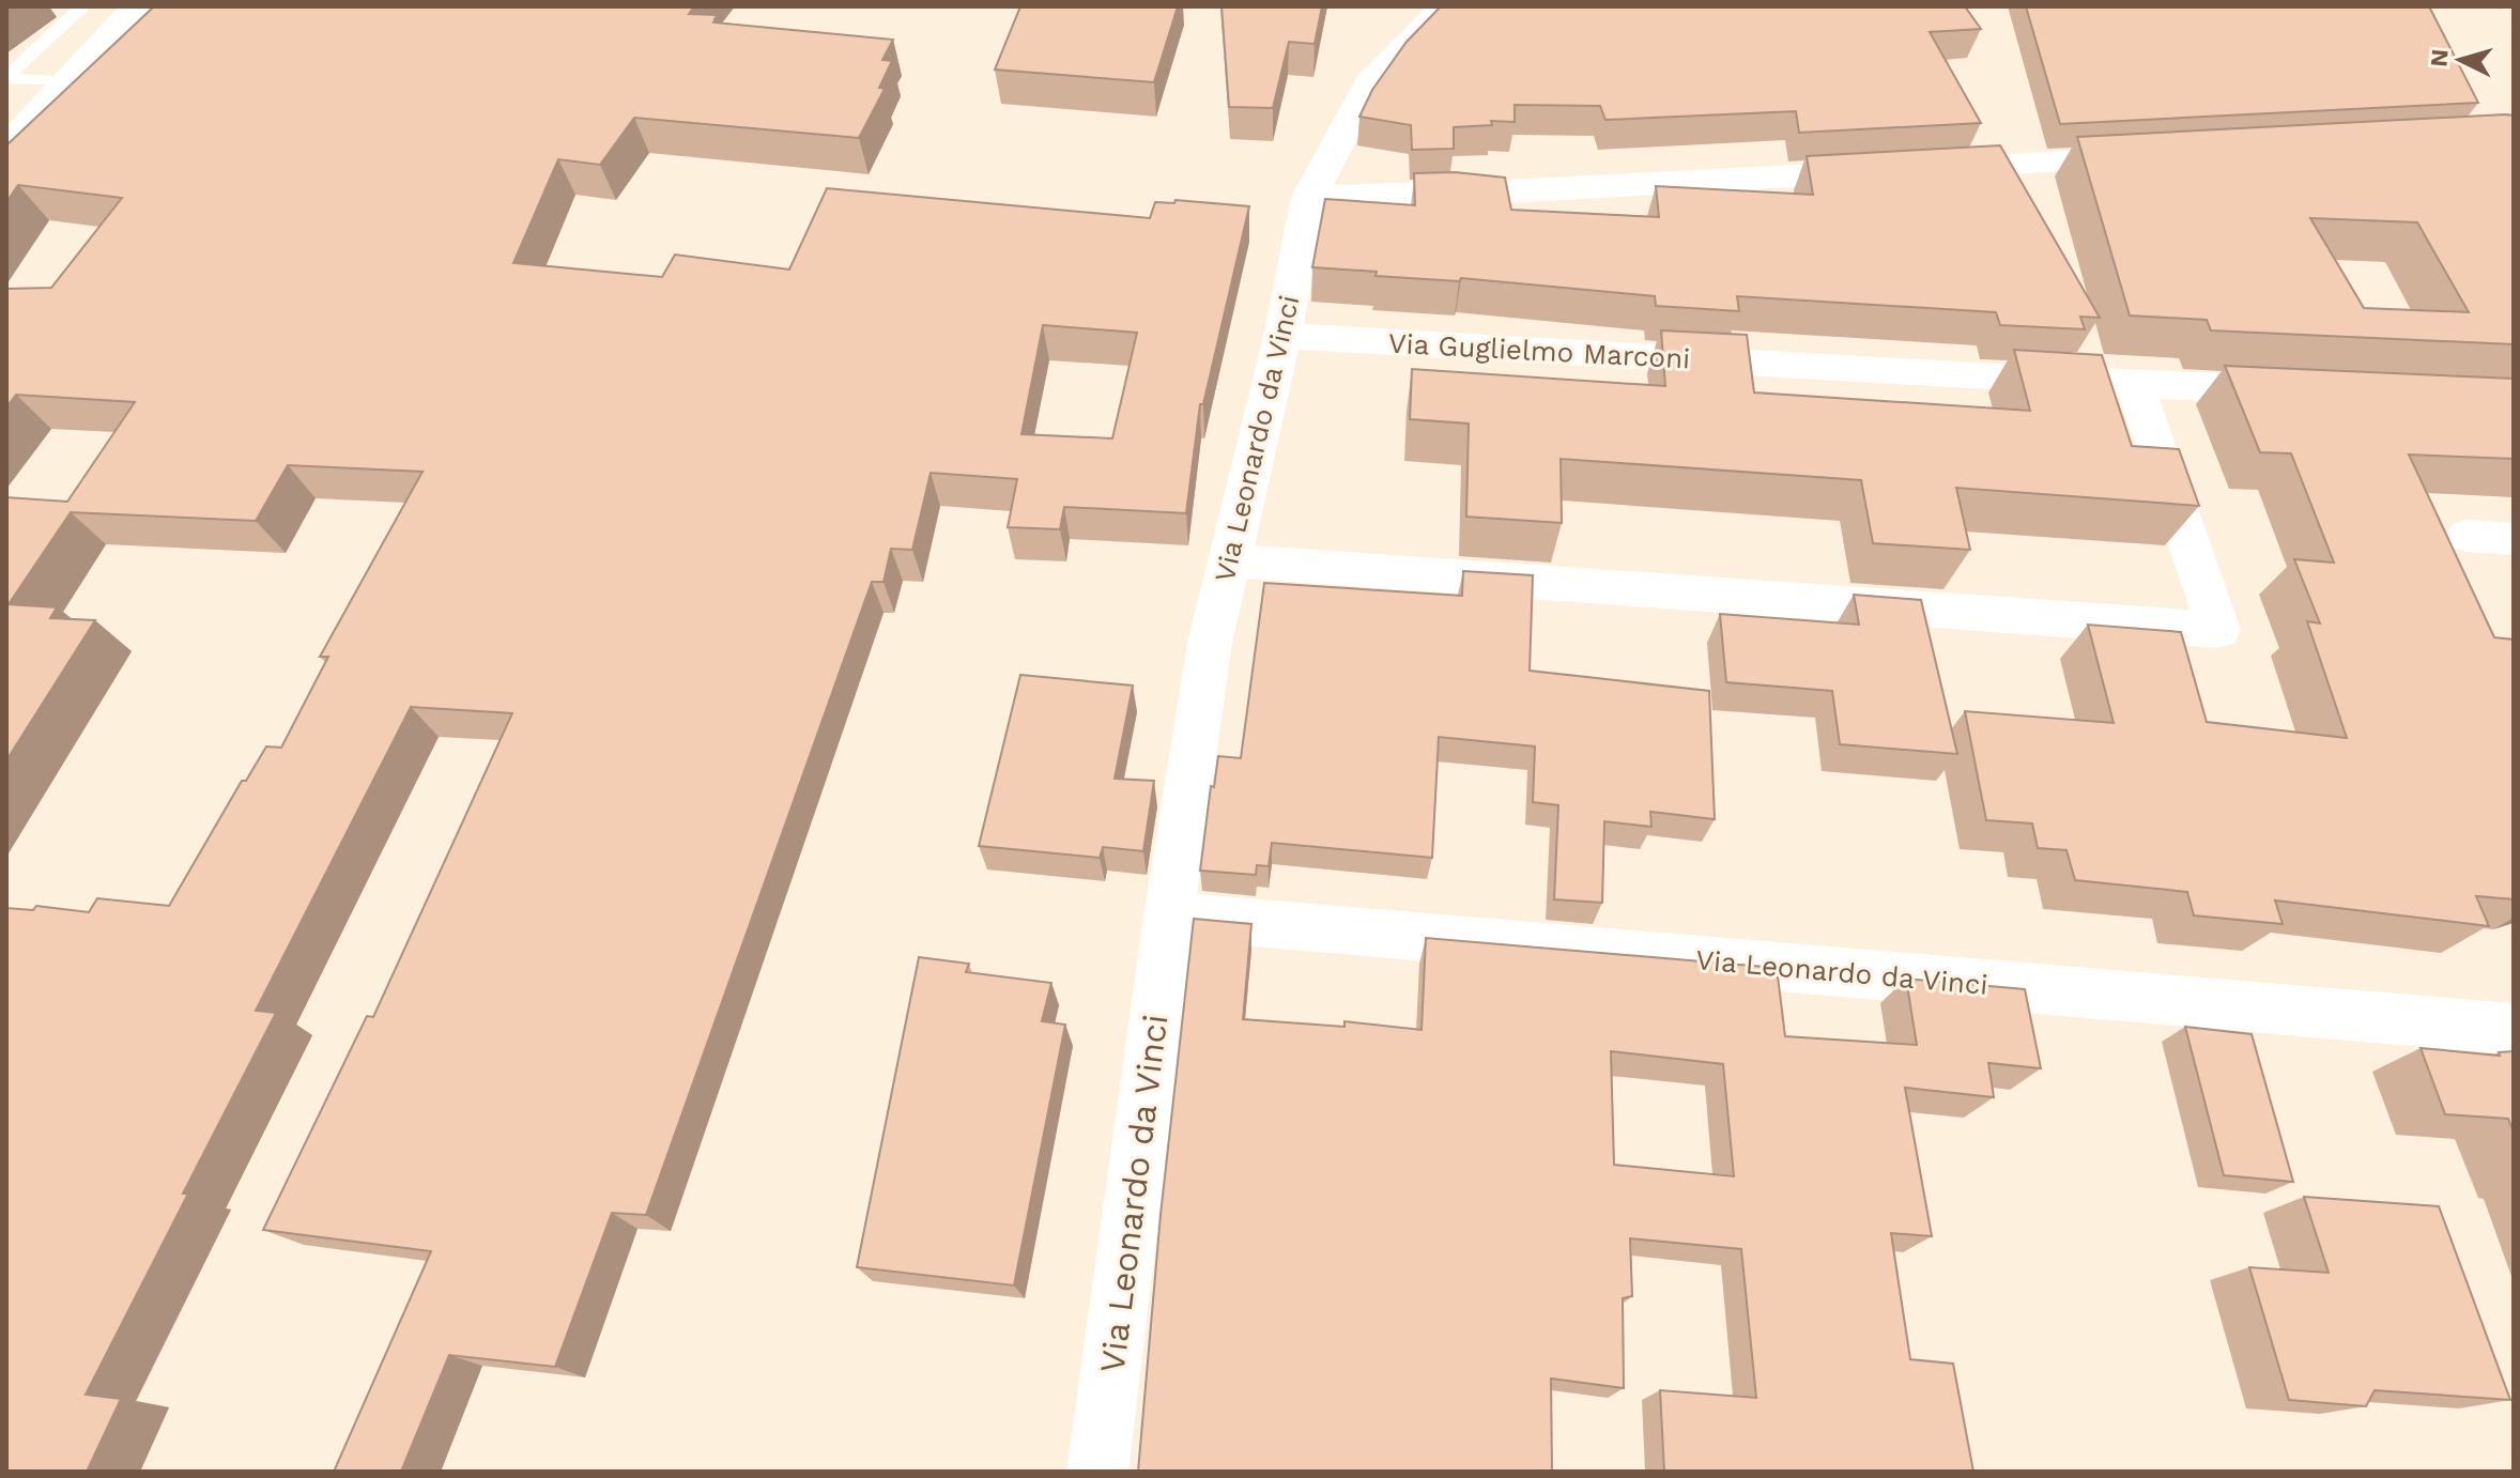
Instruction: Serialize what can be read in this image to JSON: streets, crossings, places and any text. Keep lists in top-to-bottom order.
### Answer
{
  "streets": {
    "street": ["Via Guglielmo Marconi", "Via Leonardo da Vinci"]
  },
  "crossings": [
    ["Via Guglielmo Marconi", "Via Leonardo da Vinci"]
  ],
  "north": "left"
}
